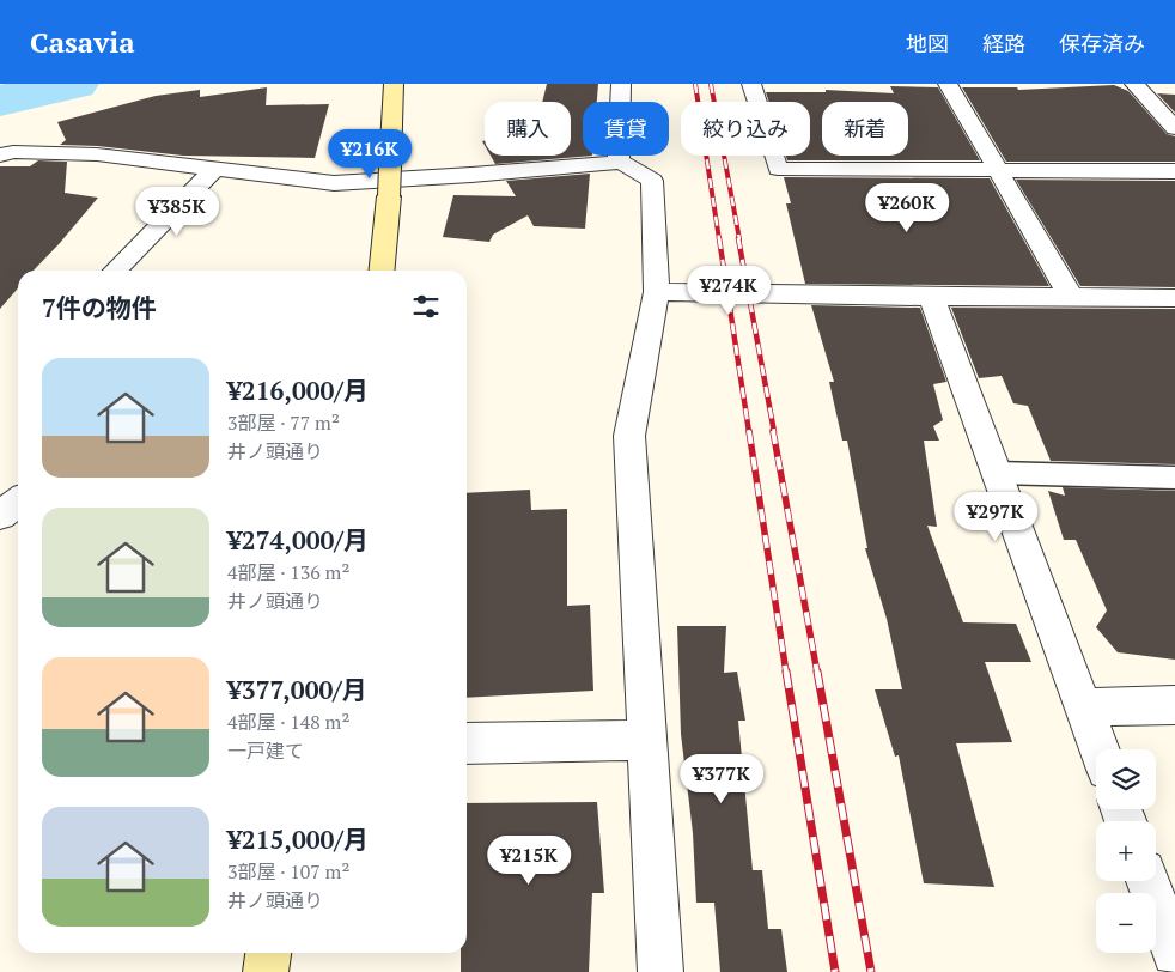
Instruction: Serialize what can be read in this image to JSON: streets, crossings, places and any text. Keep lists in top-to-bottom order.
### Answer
{
  "page": {
    "header": "Casavia",
    "nav": ["地図", "経路", "保存済み"],
    "chip": [
      "購入",
      "賃貸",
      "絞り込み",
      "新着"
    ],
    "price": [
      "¥216K",
      "¥260K",
      "¥385K",
      "¥274K",
      "¥297K",
      "¥377K",
      "¥215K"
    ],
    "heading": "7件の物件",
    "list": [
      {
        "name": "¥216,000/月",
        "note": "3部屋 · 77 m² · 井ノ頭通り"
      },
      {
        "name": "¥274,000/月",
        "note": "4部屋 · 136 m² · 井ノ頭通り"
      },
      {
        "name": "¥377,000/月",
        "note": "4部屋 · 148 m² · 一戸建て"
      },
      {
        "name": "¥215,000/月",
        "note": "3部屋 · 107 m² · 井ノ頭通り"
      }
    ],
    "map_buttons": ["+", "−"]
  }
}
